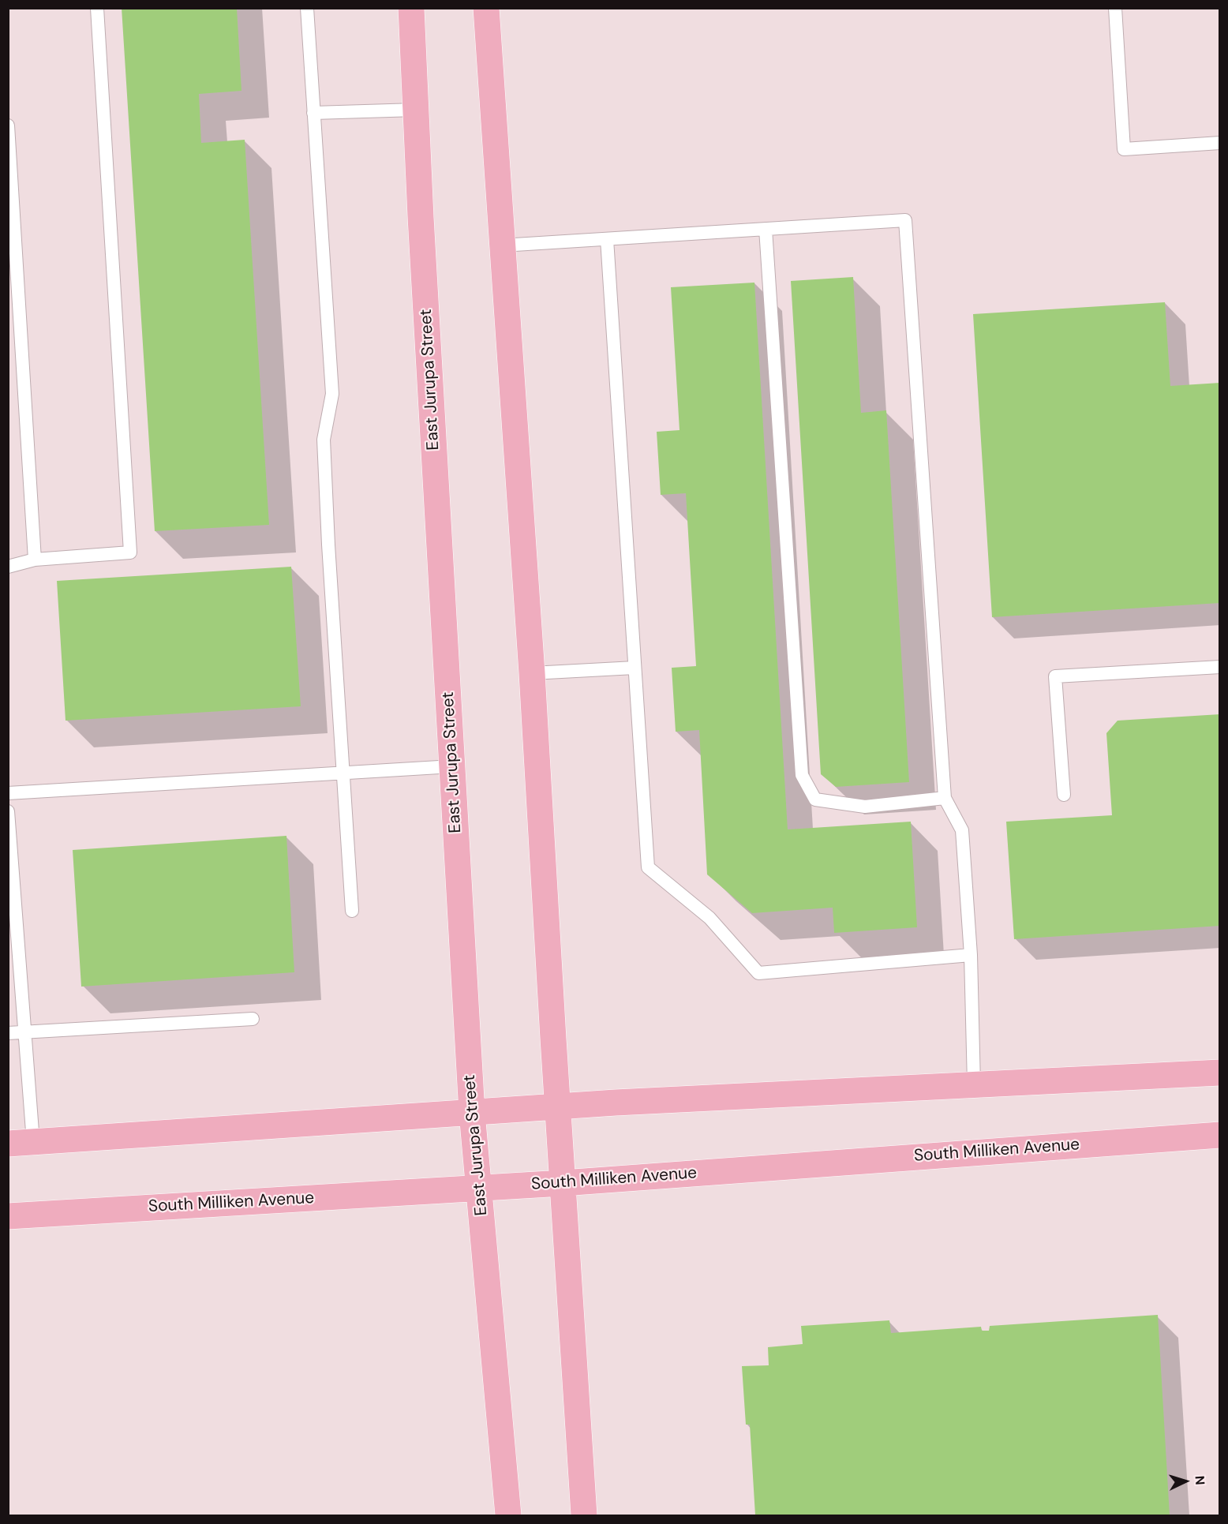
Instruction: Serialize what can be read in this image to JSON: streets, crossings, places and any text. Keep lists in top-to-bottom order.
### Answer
{
  "streets": {
    "main road": ["East Jurupa Street", "South Milliken Avenue"]
  },
  "crossings": [
    ["East Jurupa Street", "South Milliken Avenue"]
  ],
  "north": "right"
}
